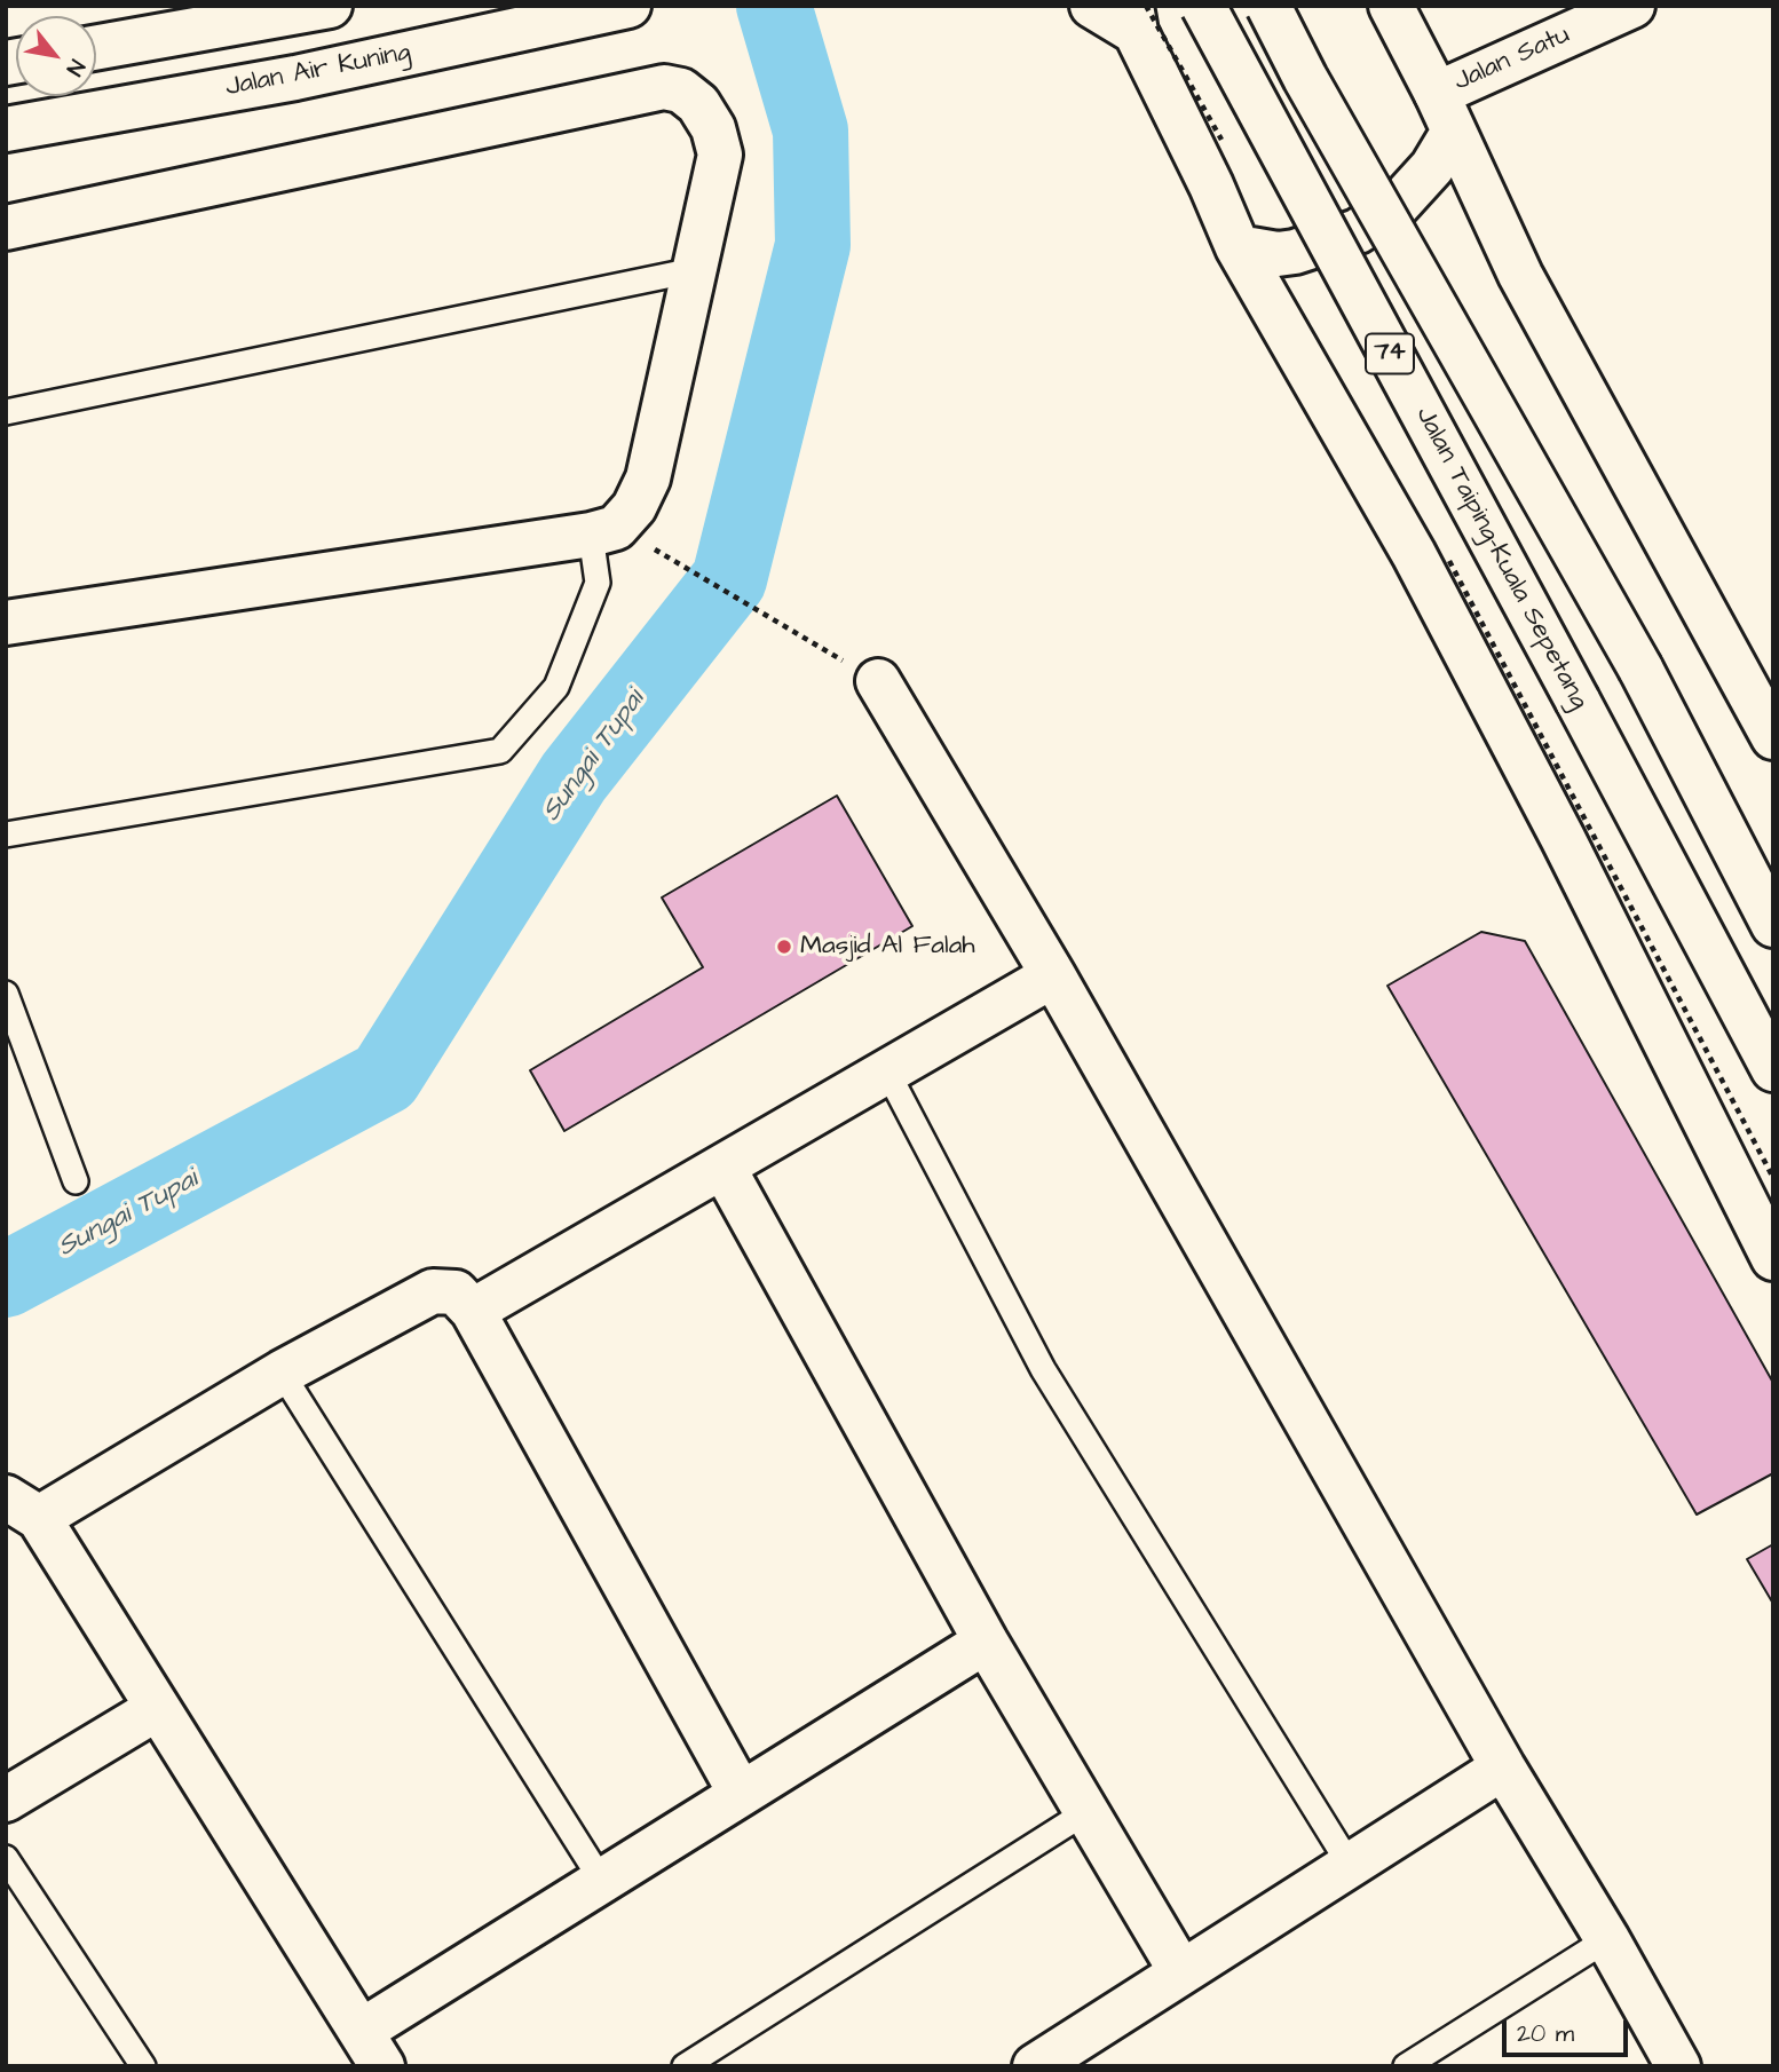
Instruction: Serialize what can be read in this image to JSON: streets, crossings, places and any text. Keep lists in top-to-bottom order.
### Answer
{
  "streets": {
    "street": [
      "Jalan Satu",
      "Jalan Air Kuning",
      "74",
      "Jalan Taiping-Kuala Sepetang"
    ]
  },
  "water": ["Sungai Tupai"],
  "places": ["Masjid Al Falah"],
  "scale_bar": "20 m",
  "north": "bottom right"
}
